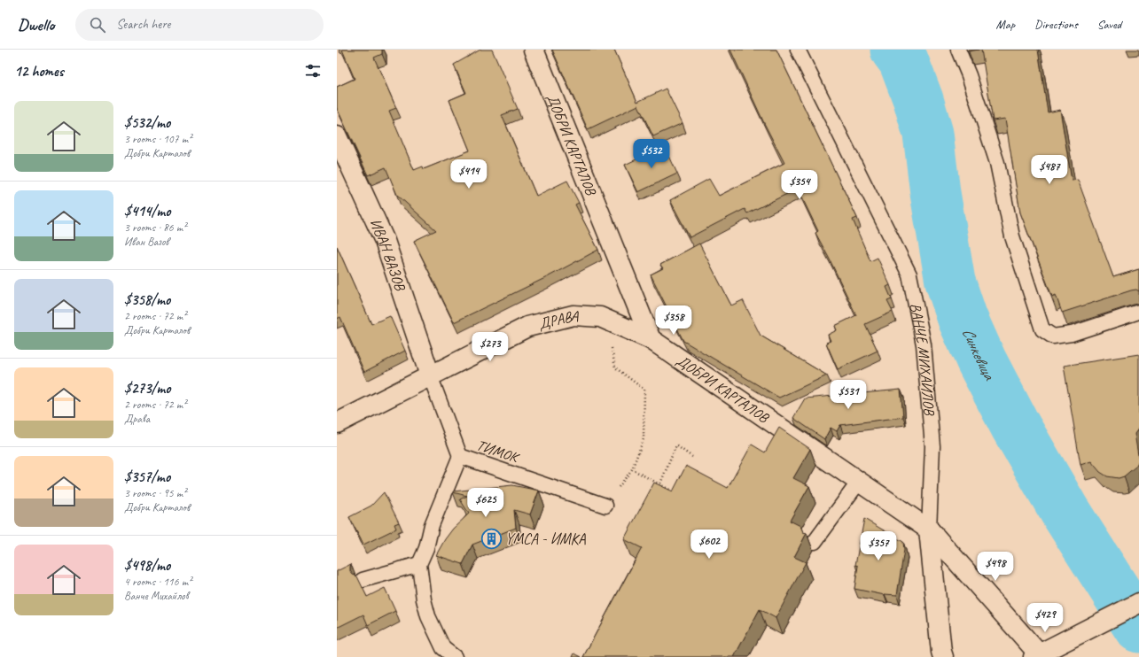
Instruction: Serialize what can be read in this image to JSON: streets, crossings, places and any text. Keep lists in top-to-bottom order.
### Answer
{
  "streets": {
    "street": ["ДОБРИ КАРТАЛОВ", "ИВАН ВАЗОВ", "ДРАВА"],
    "lane": ["ВАНЧЕ МИХАЙЛОВ", "ТИМОК"]
  },
  "crossings": [
    ["ДОБРИ КАРТАЛОВ", "ДРАВА"],
    ["ДОБРИ КАРТАЛОВ", "ВАНЧЕ МИХАЙЛОВ"],
    ["ИВАН ВАЗОВ", "ДРАВА"],
    ["ИВАН ВАЗОВ", "ТИМОК"],
    ["ДРАВА", "ТИМОК"]
  ],
  "water": ["Синкевица"],
  "places": {
    "building": ["YMCA - ИМКА"]
  },
  "page": {
    "header": "Dwello",
    "search": "Search here",
    "nav": ["Map", "Directions", "Saved"],
    "heading": "12 homes",
    "list": [
      {
        "name": "$532/mo",
        "note": "3 rooms · 107 m² · Добри Карталов"
      },
      {
        "name": "$414/mo",
        "note": "3 rooms · 86 m² · Иван Вазов"
      },
      {
        "name": "$358/mo",
        "note": "2 rooms · 72 m² · Добри Карталов"
      },
      {
        "name": "$273/mo",
        "note": "2 rooms · 72 m² · Драва"
      },
      {
        "name": "$357/mo",
        "note": "3 rooms · 95 m² · Добри Карталов"
      },
      {
        "name": "$498/mo",
        "note": "4 rooms · 116 m² · Ванче Михайлов"
      }
    ],
    "price": [
      "$532",
      "$487",
      "$414",
      "$354",
      "$358",
      "$273",
      "$531",
      "$625",
      "$602",
      "$357",
      "$498",
      "$429"
    ]
  }
}
